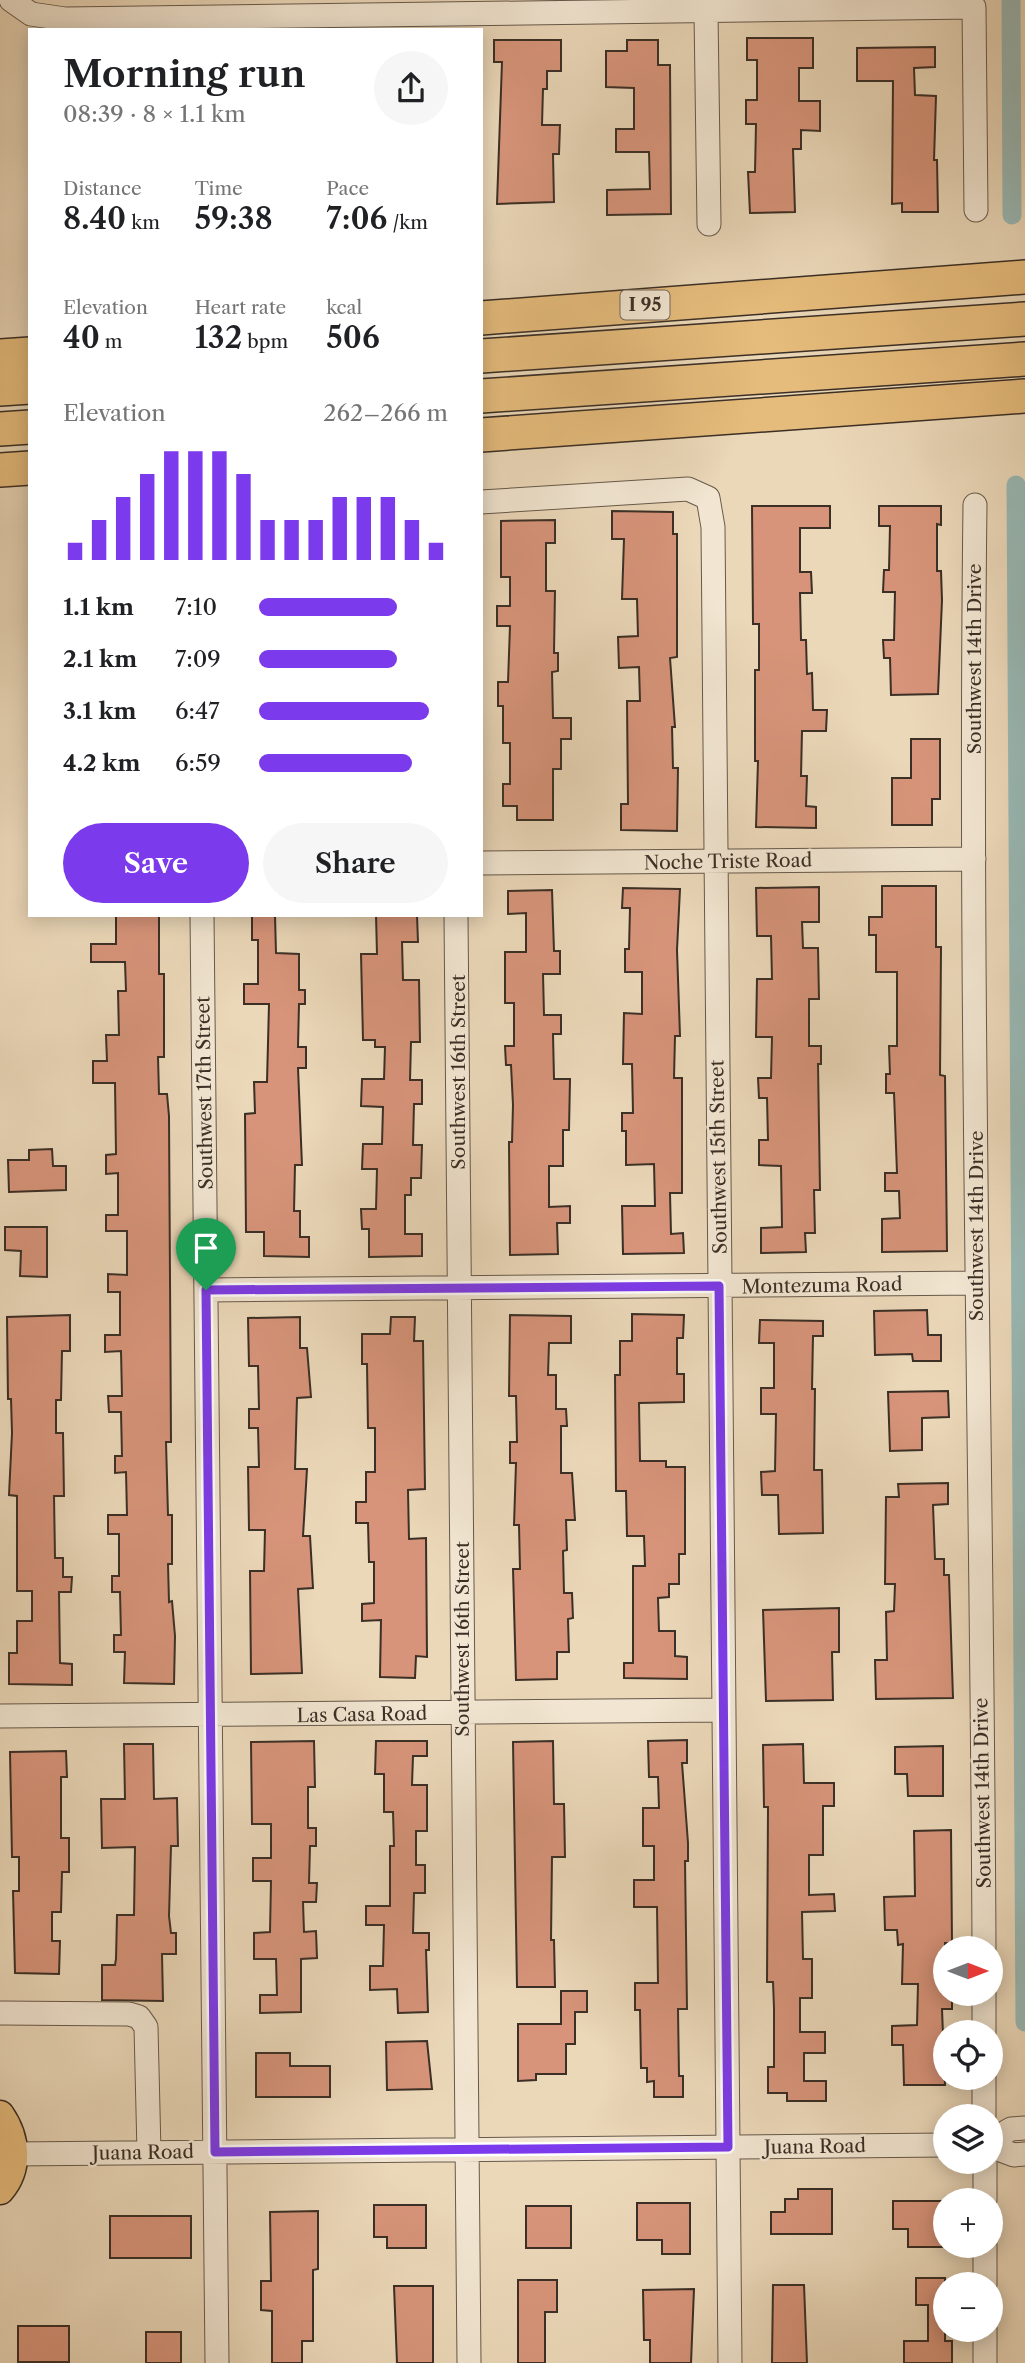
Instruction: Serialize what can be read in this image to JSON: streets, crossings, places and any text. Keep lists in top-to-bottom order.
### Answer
{
  "streets": {
    "highway": ["I 95"],
    "street": [
      "Southwest 14th Drive",
      "Noche Triste Road",
      "Southwest 16th Street",
      "Southwest 17th Street",
      "Southwest 15th Street",
      "Montezuma Road",
      "Las Casa Road",
      "Juana Road"
    ]
  },
  "crossings": [
    ["Southwest 14th Drive", "Noche Triste Road"],
    ["Southwest 14th Drive", "Montezuma Road"],
    ["Noche Triste Road", "Southwest 15th Street"],
    ["Southwest 16th Street", "Montezuma Road"],
    ["Southwest 16th Street", "Las Casa Road"],
    ["Southwest 16th Street", "Juana Road"],
    ["Southwest 17th Street", "Montezuma Road"],
    ["Southwest 17th Street", "Las Casa Road"],
    ["Southwest 17th Street", "Juana Road"],
    ["Southwest 15th Street", "Montezuma Road"],
    ["Southwest 15th Street", "Las Casa Road"],
    ["Southwest 15th Street", "Juana Road"]
  ],
  "north": "right",
  "page": {
    "heading": ["Morning run", "08:39 · 8 × 1.1 km"],
    "stats": [
      ["Distance", "8.40 km"],
      ["Time", "59:38"],
      ["Pace", "7:06 /km"],
      ["Elevation", "40 m"],
      ["Heart rate", "132 bpm"],
      ["kcal", "506"]
    ],
    "chart": ["Elevation", "262–266 m"],
    "list": [
      {
        "name": "1.1 km",
        "note": "7:10"
      },
      {
        "name": "2.1 km",
        "note": "7:09"
      },
      {
        "name": "3.1 km",
        "note": "6:47"
      },
      {
        "name": "4.2 km",
        "note": "6:59"
      }
    ],
    "buttons": ["Save", "Share"],
    "map_buttons": ["+", "−"]
  }
}
